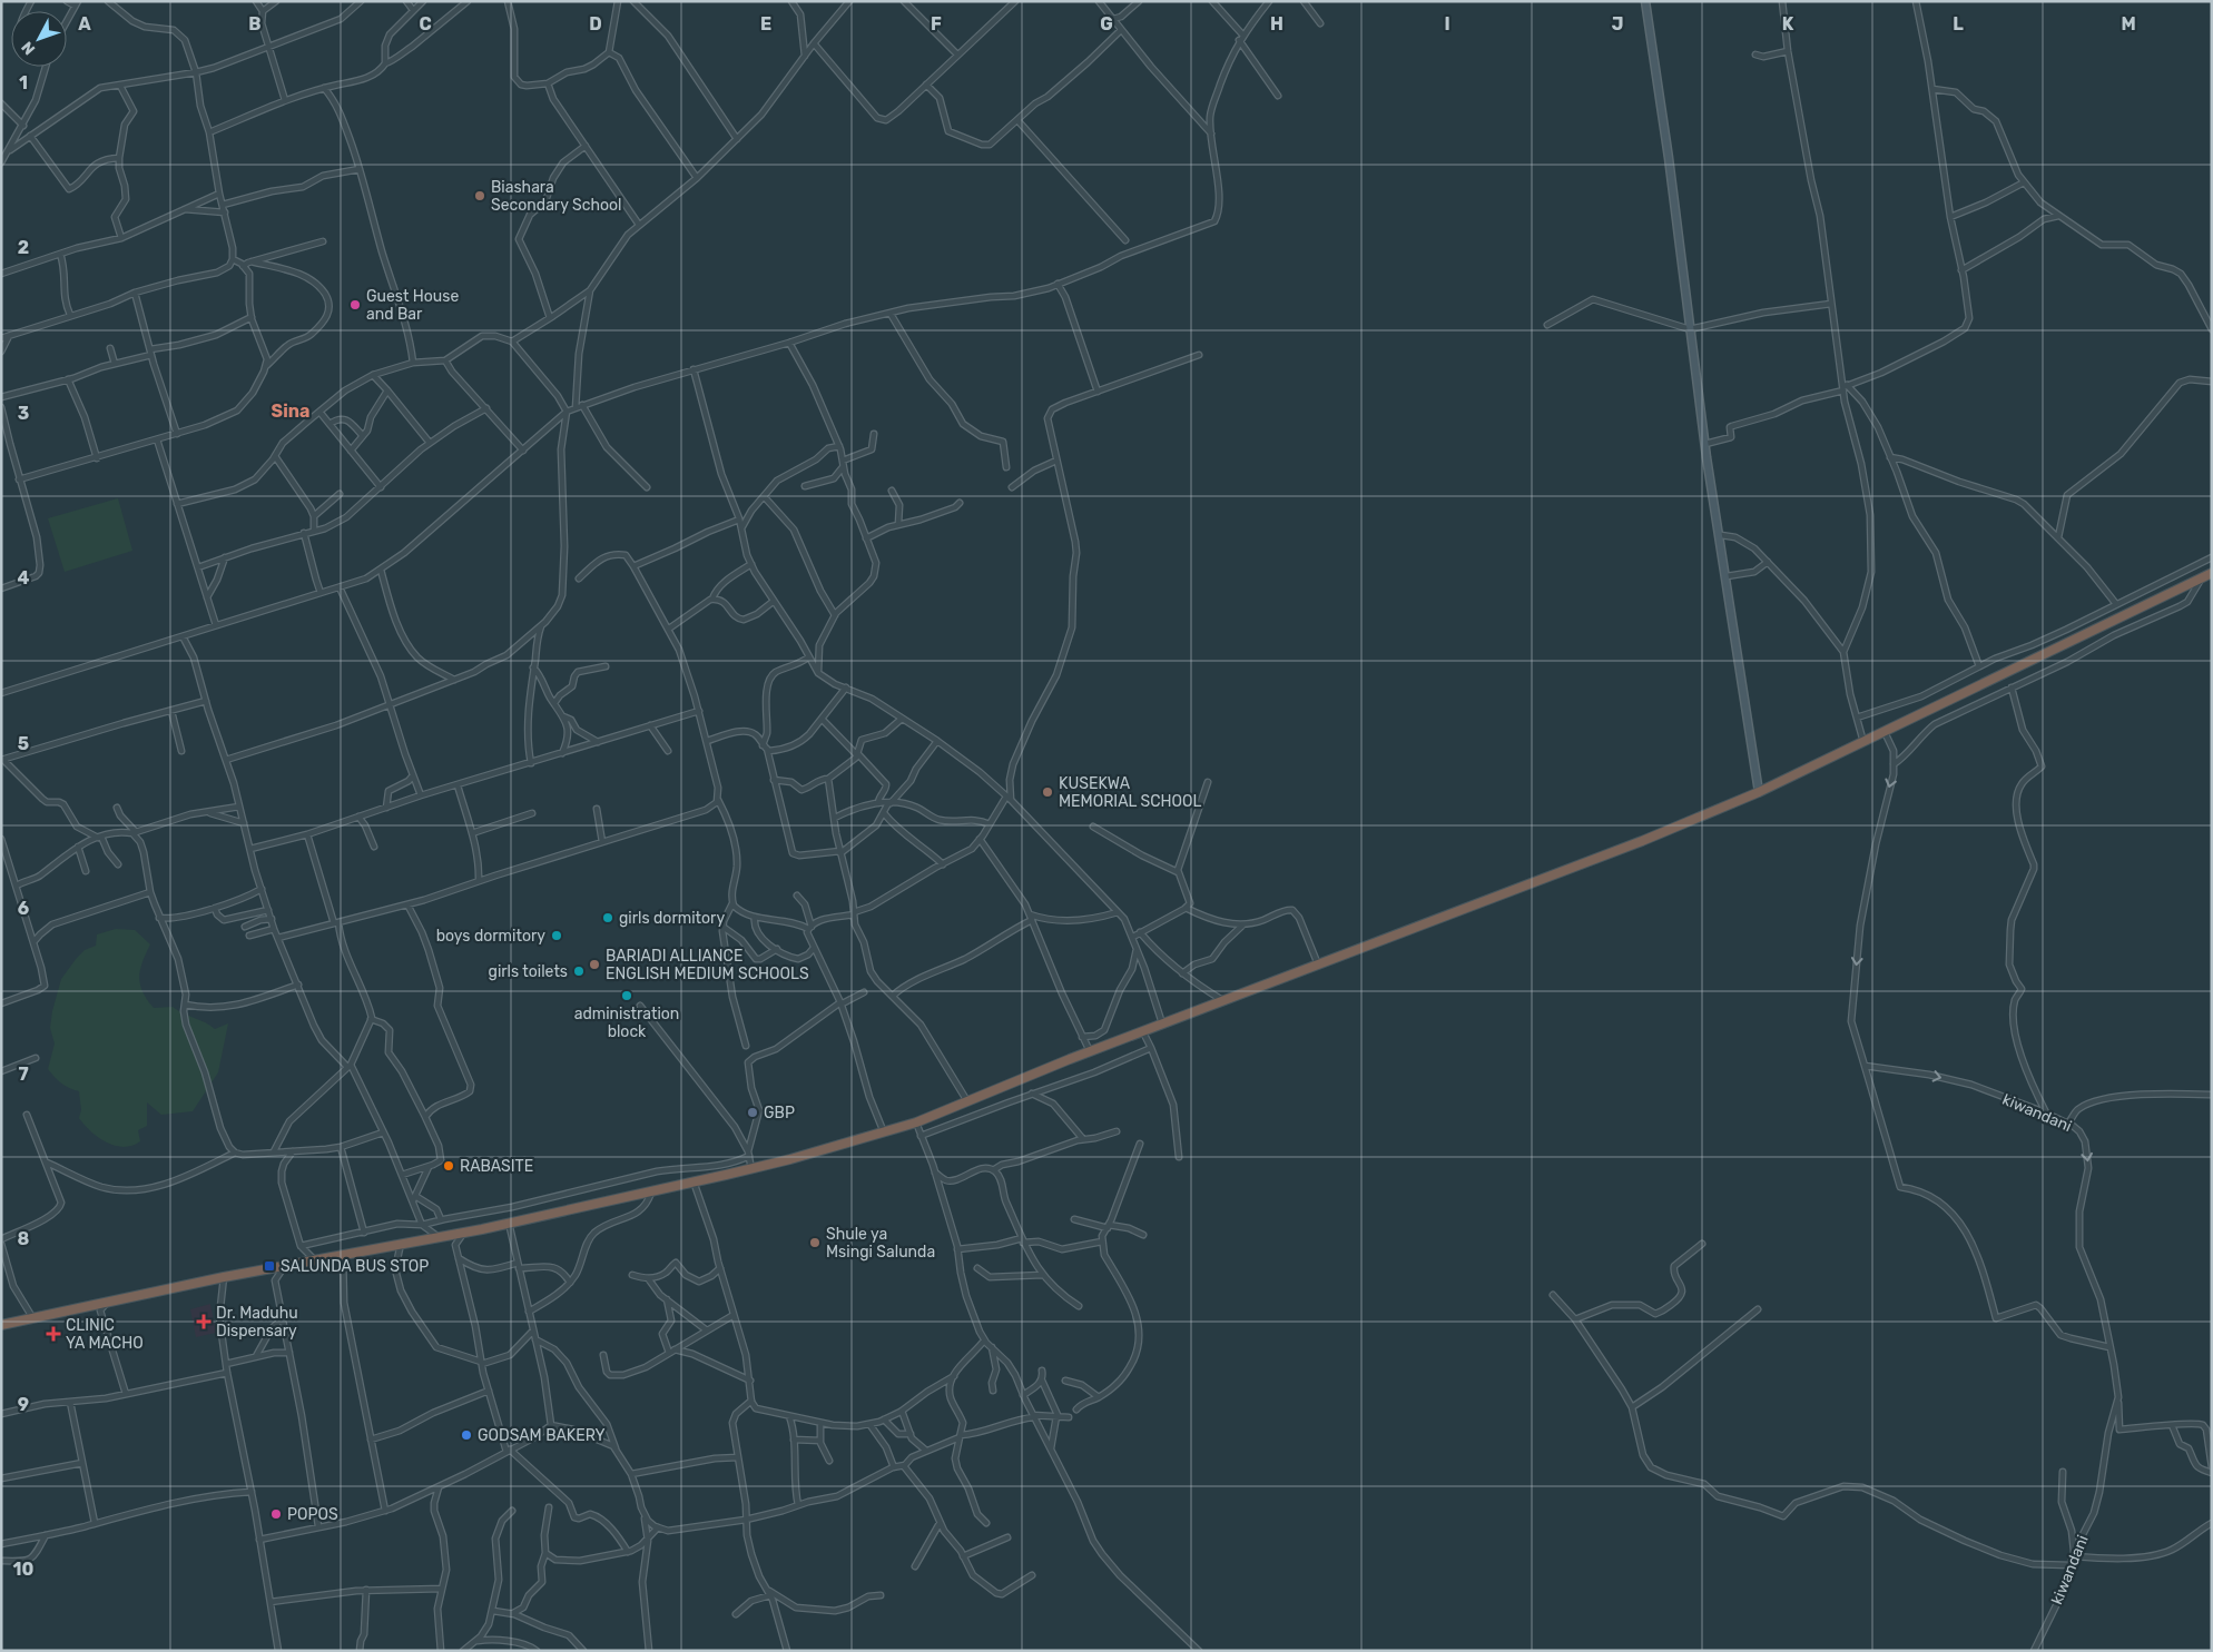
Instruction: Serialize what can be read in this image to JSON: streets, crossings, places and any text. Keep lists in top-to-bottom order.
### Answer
{
  "streets": {
    "street": ["kiwandani"]
  },
  "one_way": ["kiwandani"],
  "districts": ["Sina"],
  "places": {
    "other": [
      "Biashara Secondary School",
      "Guest House and Bar",
      "KUSEKWA MEMORIAL SCHOOL",
      "girls dormitory",
      "boys dormitory",
      "BARIADI ALLIANCE ENGLISH MEDIUM SCHOOLS",
      "girls toilets",
      "administration block",
      "GBP",
      "RABASITE",
      "Shule ya Msingi Salunda",
      "GODSAM BAKERY",
      "POPOS"
    ],
    "transit": ["SALUNDA BUS STOP"],
    "health": ["Dr. Maduhu Dispensary", "CLINIC YA MACHO"]
  },
  "north": "bottom left",
  "grid": {
    "columns": [
      "A",
      "B",
      "C",
      "D",
      "E",
      "F",
      "G",
      "H",
      "I",
      "J",
      "K",
      "L",
      "M"
    ],
    "rows": [
      "1",
      "2",
      "3",
      "4",
      "5",
      "6",
      "7",
      "8",
      "9",
      "10"
    ]
  }
}
